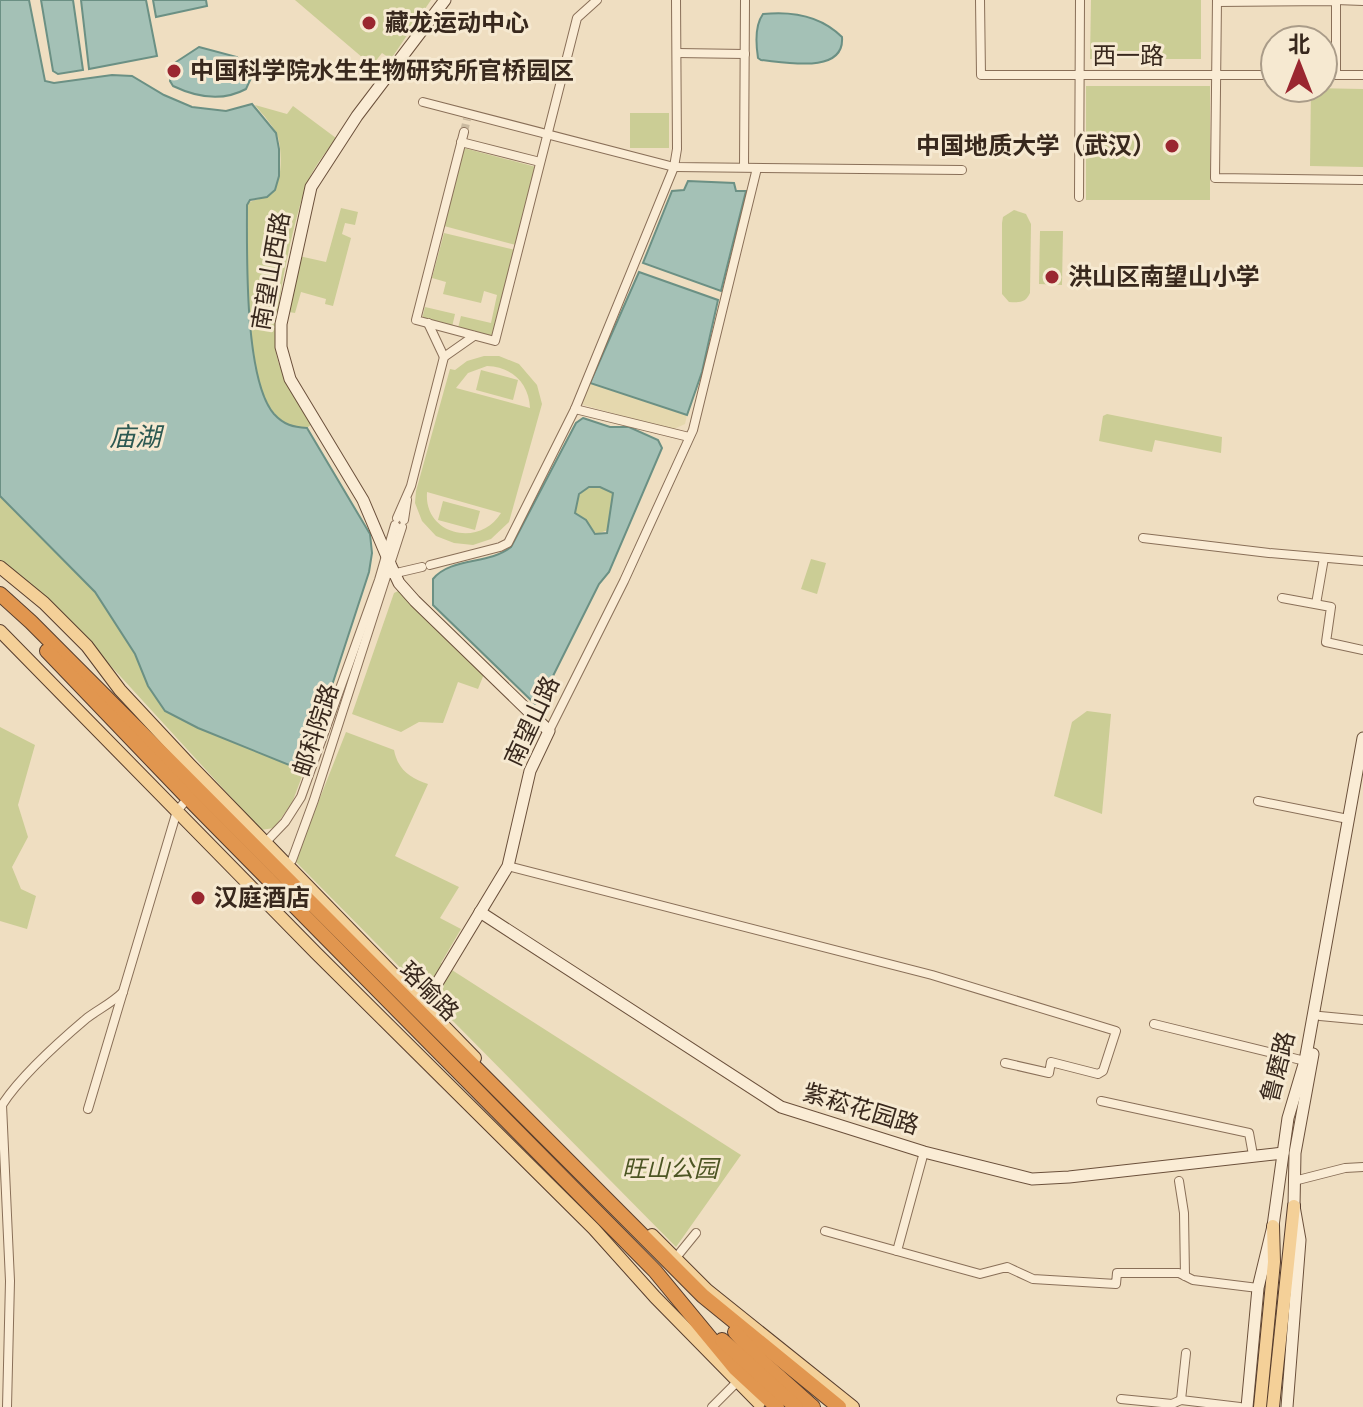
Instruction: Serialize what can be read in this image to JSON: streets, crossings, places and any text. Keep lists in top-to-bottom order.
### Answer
{
  "streets": {
    "highway": ["珞喻路"],
    "street": [
      "西一路",
      "南望山西路",
      "南望山路",
      "邮科院路",
      "鲁磨路",
      "紫菘花园路"
    ]
  },
  "crossings": [
    ["南望山西路", "南望山路"],
    ["南望山西路", "邮科院路"],
    ["南望山路", "珞喻路"],
    ["南望山路", "紫菘花园路"],
    ["邮科院路", "珞喻路"],
    ["鲁磨路", "紫菘花园路"]
  ],
  "water": ["庙湖"],
  "parks": ["旺山公园"],
  "places": [
    "藏龙运动中心",
    "中国科学院水生生物研究所官桥园区",
    "中国地质大学（武汉）",
    "洪山区南望山小学",
    "汉庭酒店"
  ],
  "north": "top"
}
